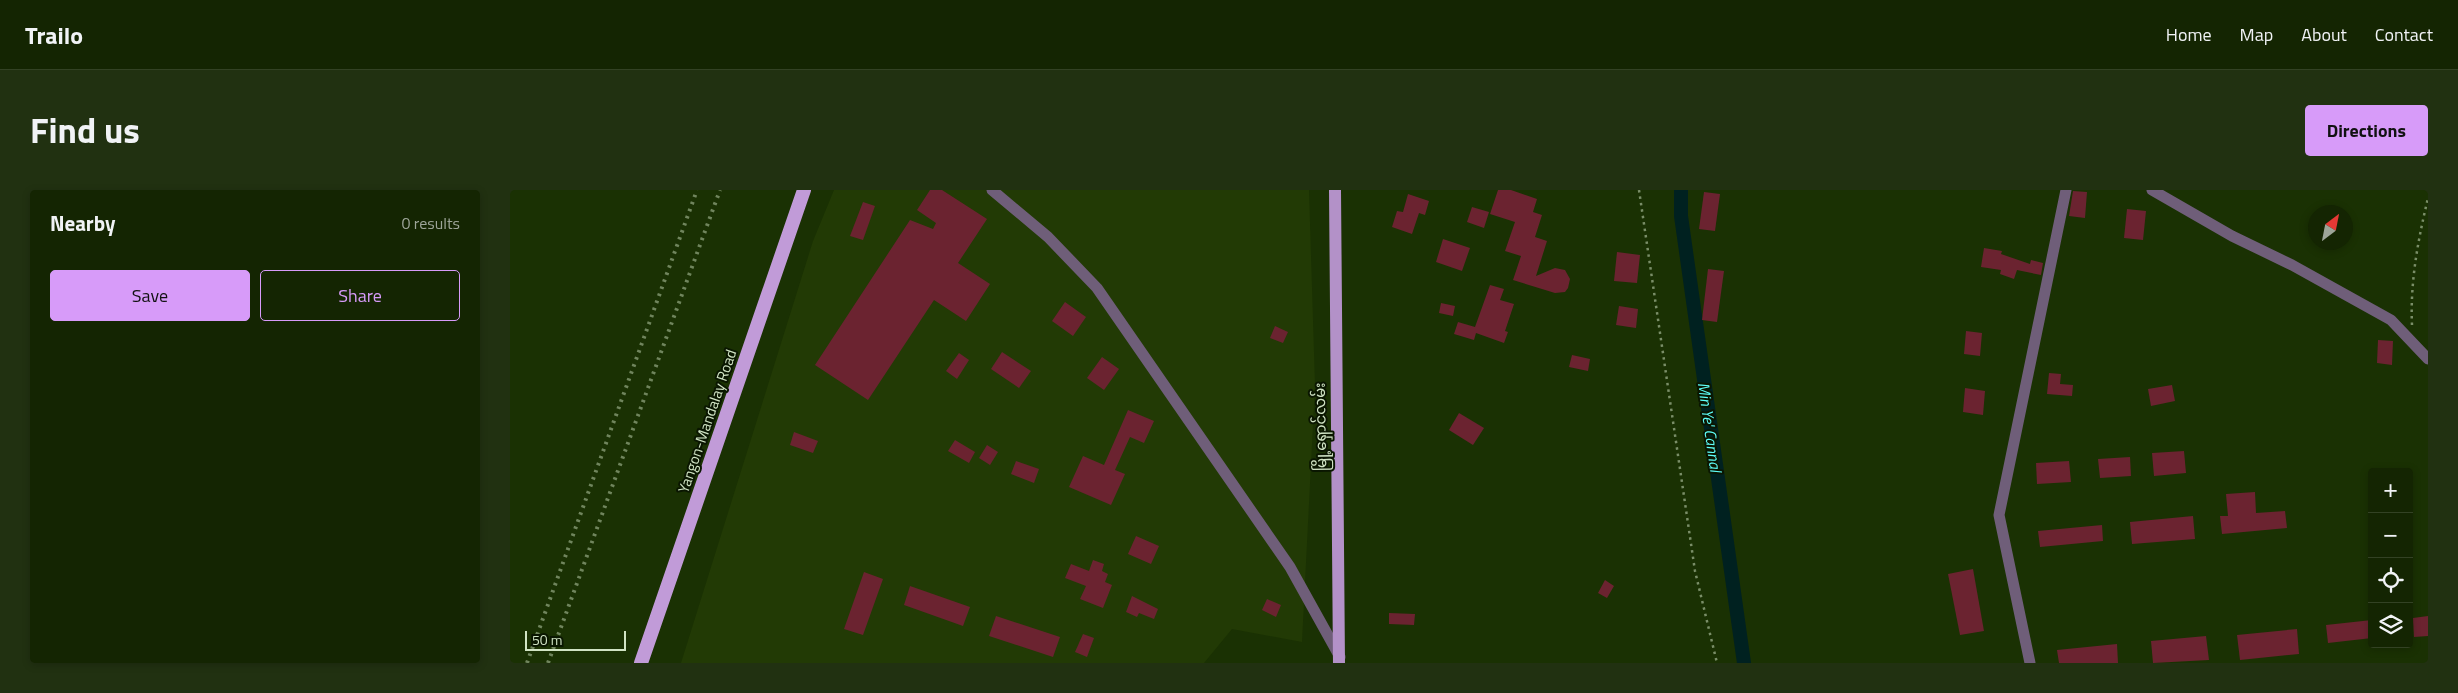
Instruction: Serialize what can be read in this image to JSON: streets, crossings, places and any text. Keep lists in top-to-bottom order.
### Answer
{
  "streets": {
    "highway": ["Yangon-Mandalay Road"],
    "main road": ["မြို့ရှောင်လမ်း"]
  },
  "water": ["Min Ye' Cannal"],
  "scale_bar": "50 m",
  "north": "top right",
  "page": {
    "header": "Trailo",
    "nav": [
      "Home",
      "Map",
      "About",
      "Contact"
    ],
    "title": "Find us",
    "buttons": [
      "Directions",
      ["Save", "Share"]
    ],
    "heading": ["Nearby", "0 results"],
    "map_buttons": ["+", "−"],
    "scale": "50 m"
  }
}
